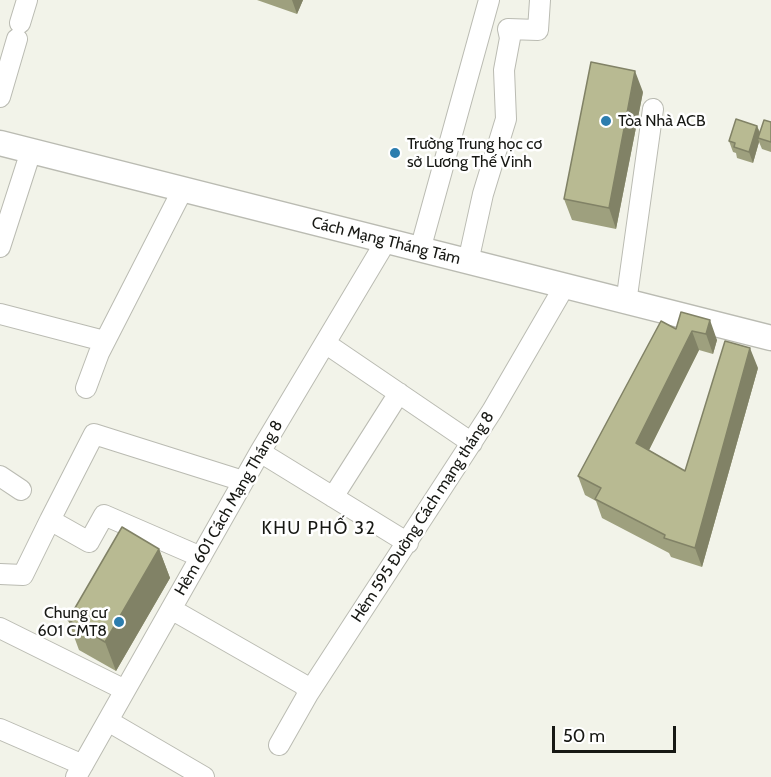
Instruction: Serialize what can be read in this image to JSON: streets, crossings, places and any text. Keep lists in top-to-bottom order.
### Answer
{
  "streets": {
    "main road": ["Cách Mạng Tháng Tám"],
    "street": ["Hẻm 601 Cách Mạng Tháng 8", "Hẻm 595 Đường Cách mạng tháng 8"]
  },
  "crossings": [
    ["Cách Mạng Tháng Tám", "Hẻm 601 Cách Mạng Tháng 8"],
    ["Cách Mạng Tháng Tám", "Hẻm 595 Đường Cách mạng tháng 8"],
    ["Hẻm 601 Cách Mạng Tháng 8", "Hẻm 595 Đường Cách mạng tháng 8"]
  ],
  "districts": ["KHU PHỐ 32"],
  "places": ["Tòa Nhà ACB", "Trường Trung học cơ sở Lương Thế Vinh", "Chung cư 601 CMT8"],
  "scale_bar": "50 m"
}
